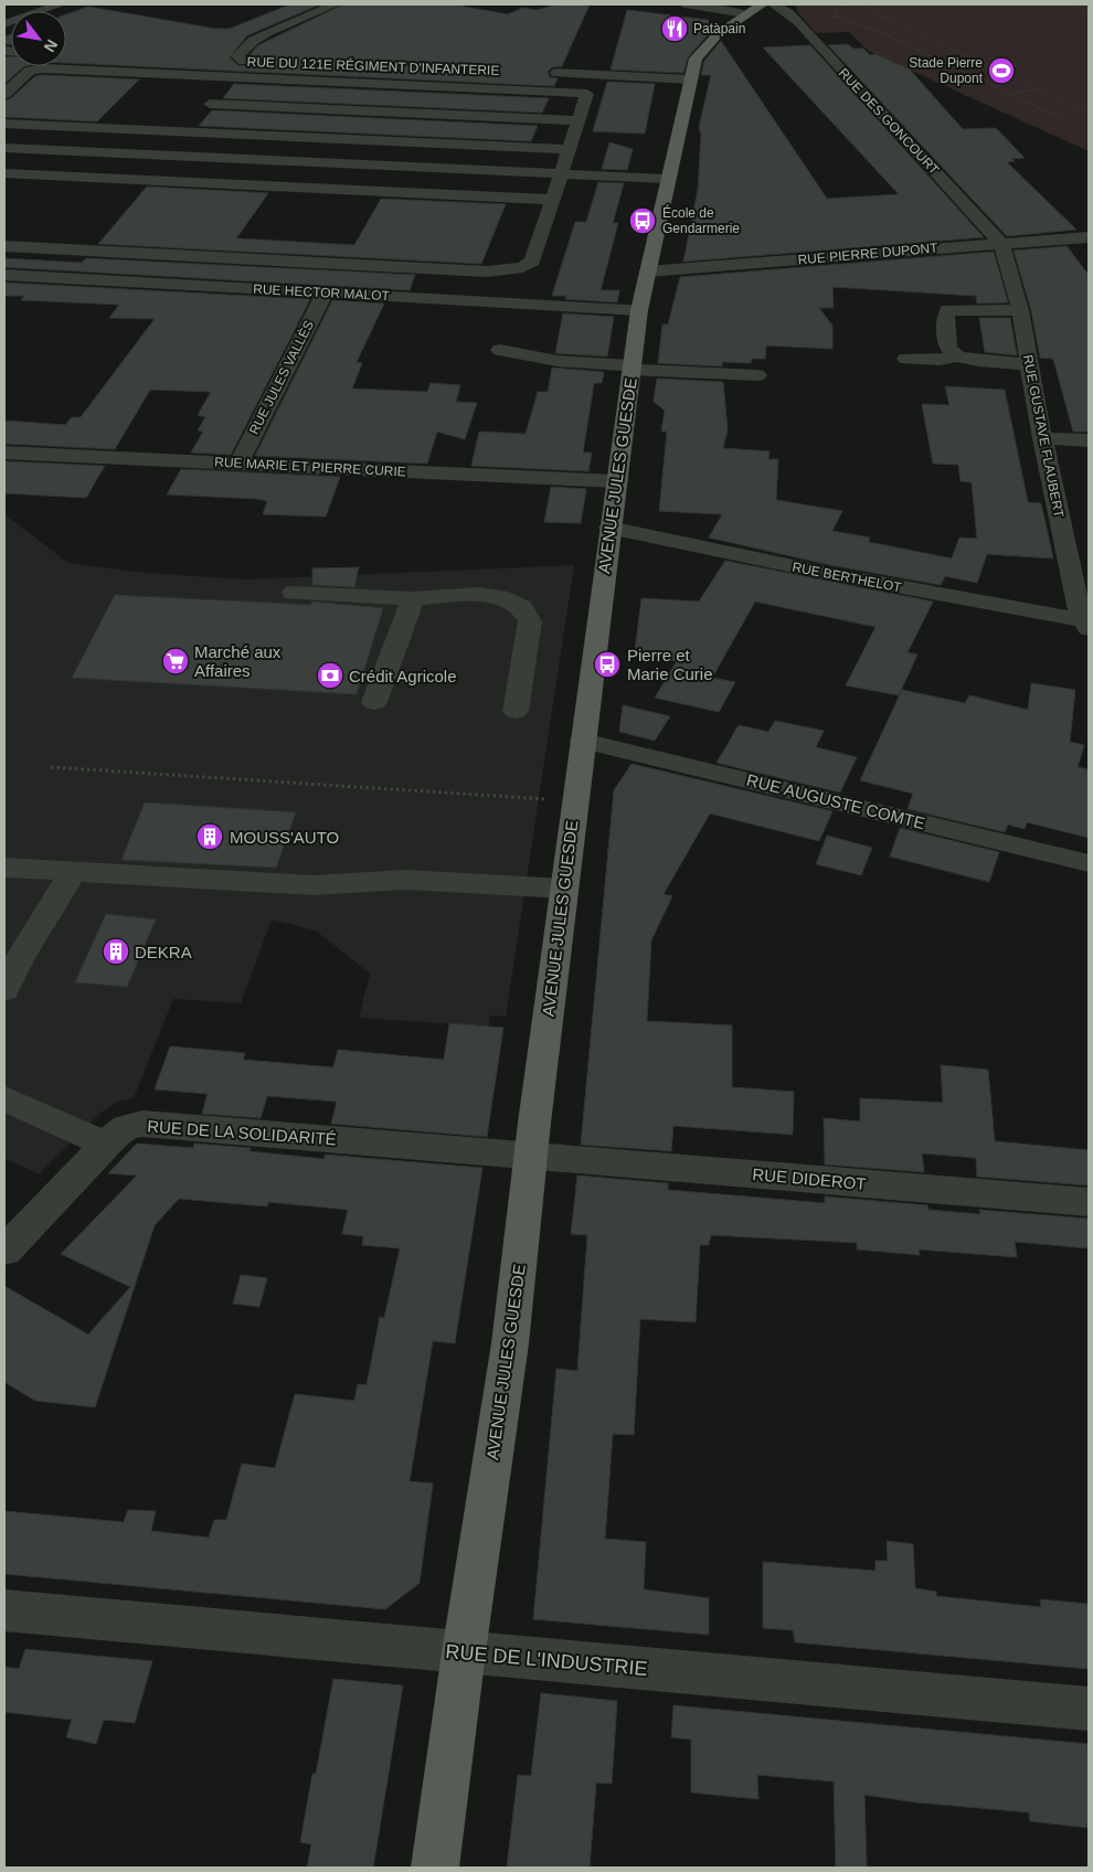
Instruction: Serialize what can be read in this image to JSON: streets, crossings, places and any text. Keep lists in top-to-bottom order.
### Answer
{
  "streets": {
    "main road": ["AVENUE JULES GUESDE"],
    "street": [
      "RUE DU 121E RÉGIMENT D'INFANTERIE",
      "RUE DES GONCOURT",
      "RUE PIERRE DUPONT",
      "RUE HECTOR MALOT",
      "RUE JULES VALLÈS",
      "RUE GUSTAVE FLAUBERT",
      "RUE MARIE ET PIERRE CURIE",
      "RUE BERTHELOT",
      "RUE AUGUSTE COMTE",
      "RUE DE LA SOLIDARITÉ",
      "RUE DIDEROT",
      "RUE DE L'INDUSTRIE"
    ]
  },
  "crossings": [
    ["RUE DES GONCOURT", "RUE PIERRE DUPONT"],
    ["RUE DES GONCOURT", "RUE GUSTAVE FLAUBERT"],
    ["RUE PIERRE DUPONT", "RUE GUSTAVE FLAUBERT"],
    ["RUE PIERRE DUPONT", "AVENUE JULES GUESDE"],
    ["RUE HECTOR MALOT", "RUE JULES VALLÈS"],
    ["RUE HECTOR MALOT", "AVENUE JULES GUESDE"],
    ["RUE JULES VALLÈS", "RUE MARIE ET PIERRE CURIE"],
    ["RUE GUSTAVE FLAUBERT", "RUE BERTHELOT"],
    ["RUE MARIE ET PIERRE CURIE", "AVENUE JULES GUESDE"],
    ["AVENUE JULES GUESDE", "RUE BERTHELOT"],
    ["AVENUE JULES GUESDE", "RUE AUGUSTE COMTE"],
    ["AVENUE JULES GUESDE", "RUE DE LA SOLIDARITÉ"],
    ["AVENUE JULES GUESDE", "RUE DIDEROT"],
    ["AVENUE JULES GUESDE", "RUE DE L'INDUSTRIE"],
    ["RUE DE LA SOLIDARITÉ", "RUE DIDEROT"]
  ],
  "places": {
    "restaurant": ["Patàpain"],
    "sports": ["Stade Pierre Dupont"],
    "bus stop": ["École de Gendarmerie", "Pierre et Marie Curie"],
    "supermarket": ["Marché aux Affaires"],
    "bank": ["Crédit Agricole"],
    "building": ["MOUSS'AUTO", "DEKRA"]
  },
  "north": "bottom right"
}
